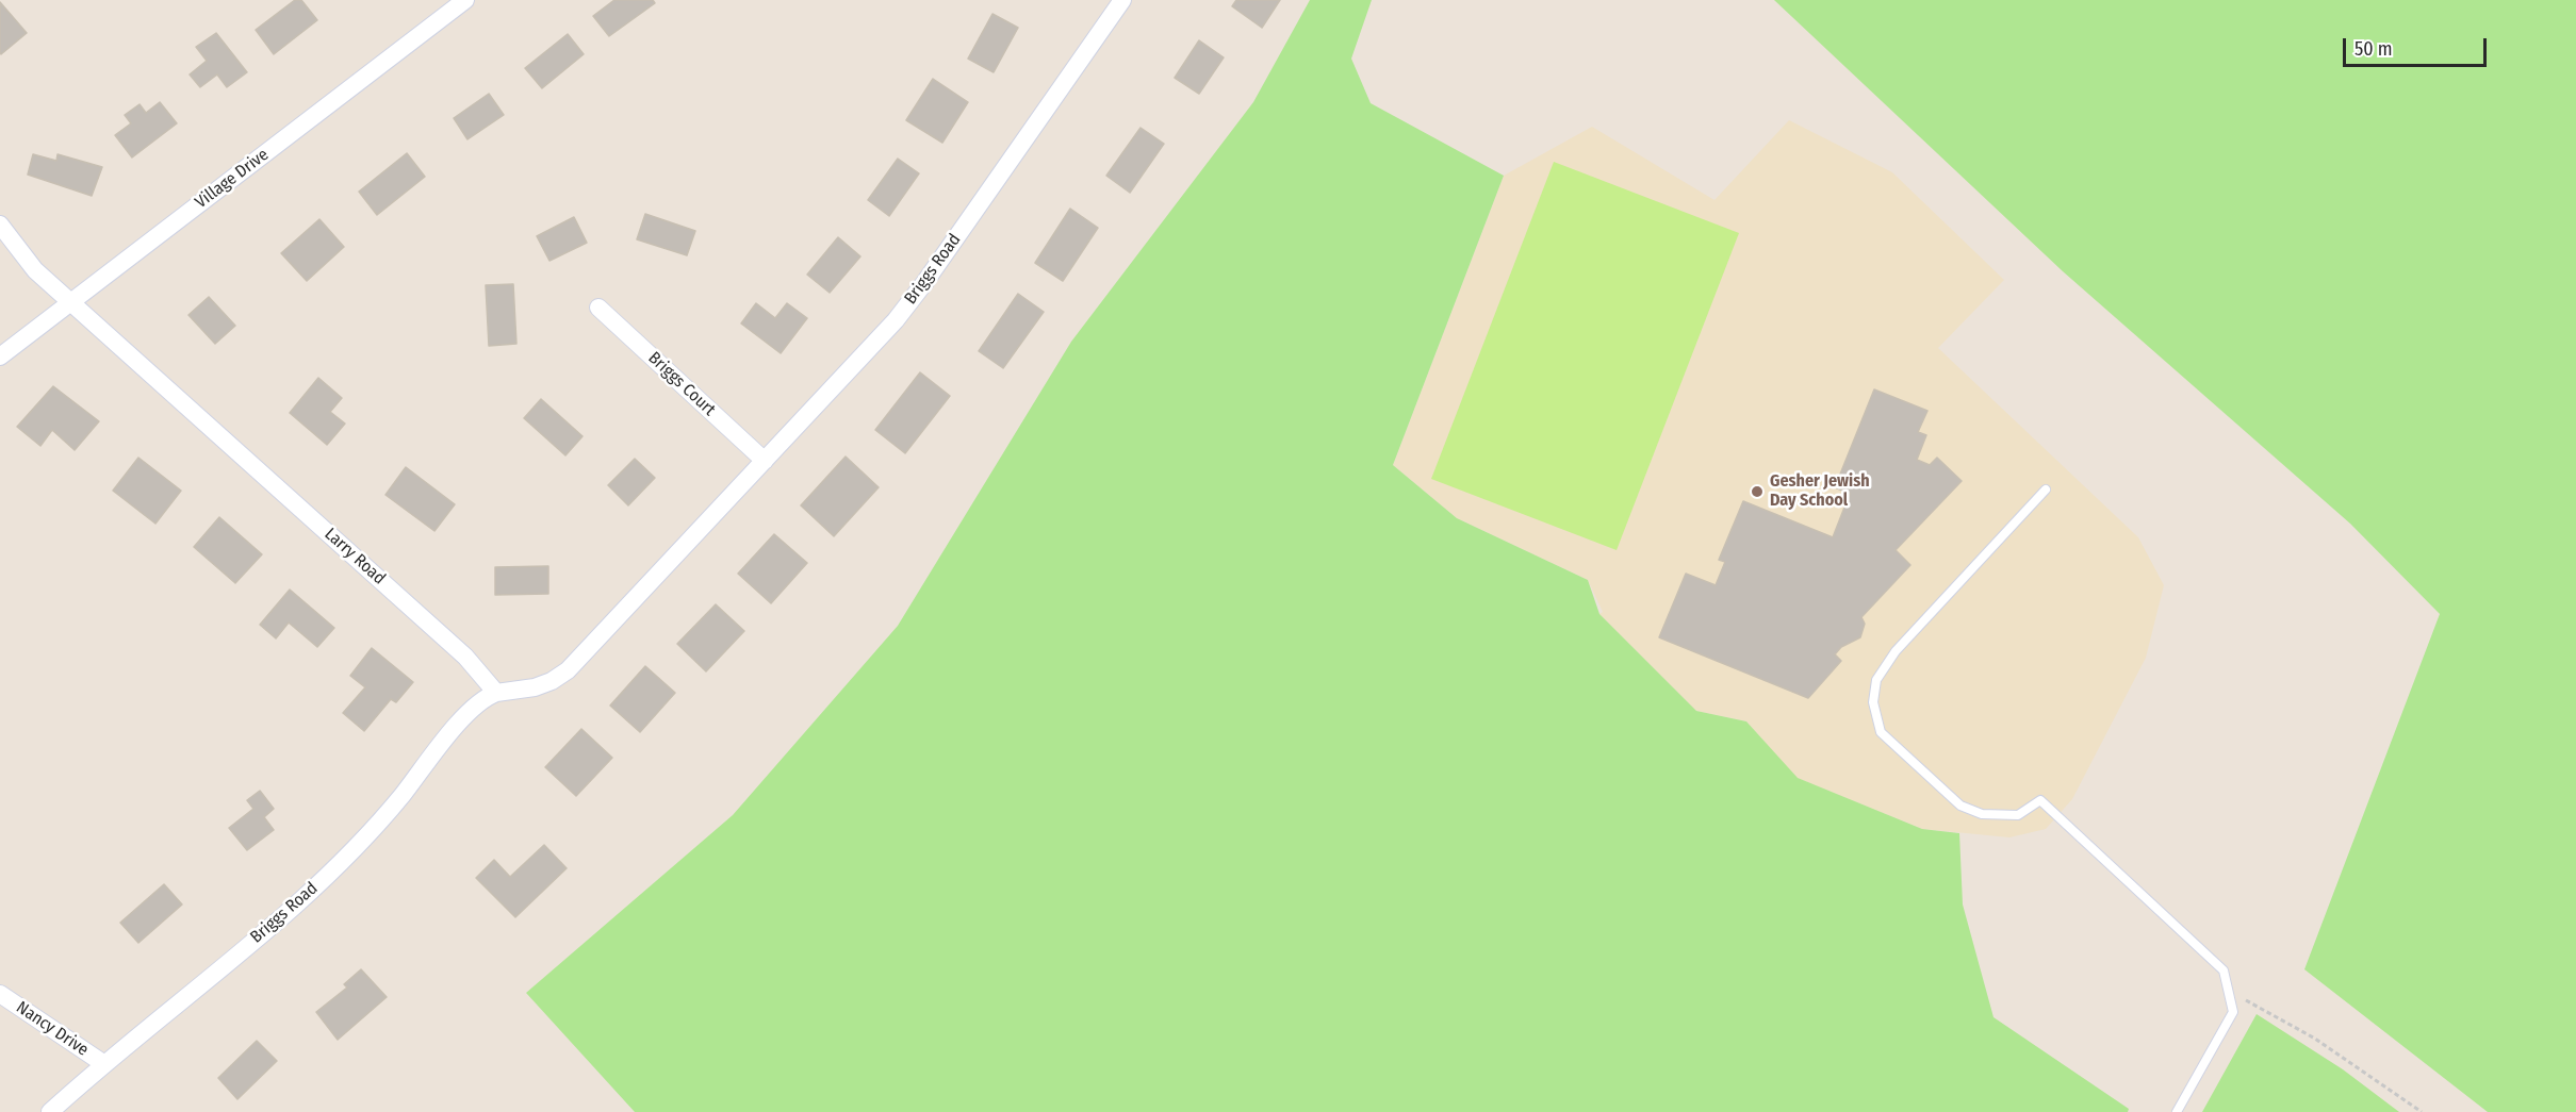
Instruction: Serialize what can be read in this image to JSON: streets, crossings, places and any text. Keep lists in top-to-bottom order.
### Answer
{
  "streets": {
    "street": [
      "Village Drive",
      "Briggs Road",
      "Briggs Court",
      "Larry Road",
      "Nancy Drive"
    ]
  },
  "crossings": [
    ["Village Drive", "Larry Road"],
    ["Briggs Road", "Briggs Court"],
    ["Briggs Road", "Larry Road"],
    ["Briggs Road", "Nancy Drive"]
  ],
  "places": ["Gesher Jewish Day School"],
  "scale_bar": "50 m"
}
